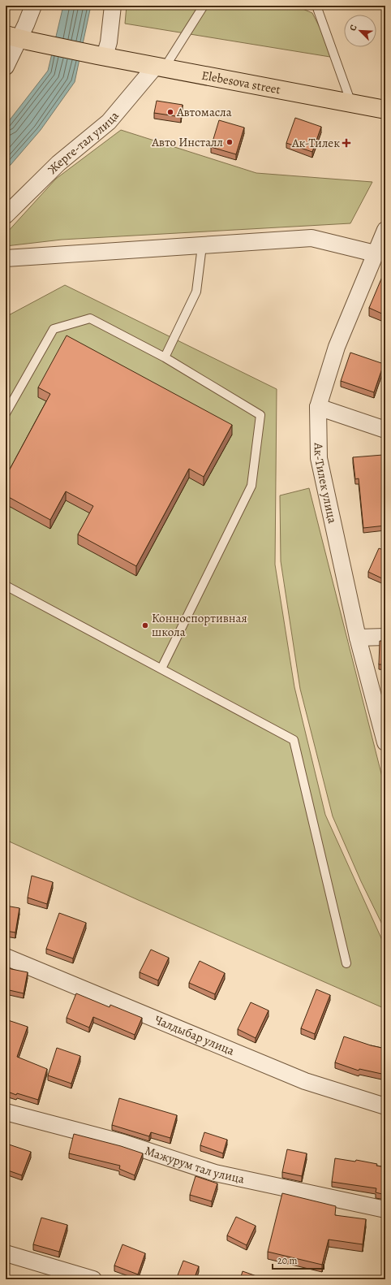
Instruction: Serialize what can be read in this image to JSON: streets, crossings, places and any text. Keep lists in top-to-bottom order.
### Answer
{
  "streets": {
    "main road": ["Elebesova street"],
    "street": [
      "Жерге-тал улица",
      "Ак-Тилек улица",
      "Чалдыбар улица",
      "Мажурум тал улица"
    ]
  },
  "crossings": [
    ["Elebesova street", "Жерге-тал улица"]
  ],
  "places": {
    "other": ["Автомасла", "Авто Инсталл", "Конноспортивная школа"],
    "health": ["Ак-Тилек"]
  },
  "scale_bar": "20 m",
  "north": "top left"
}
